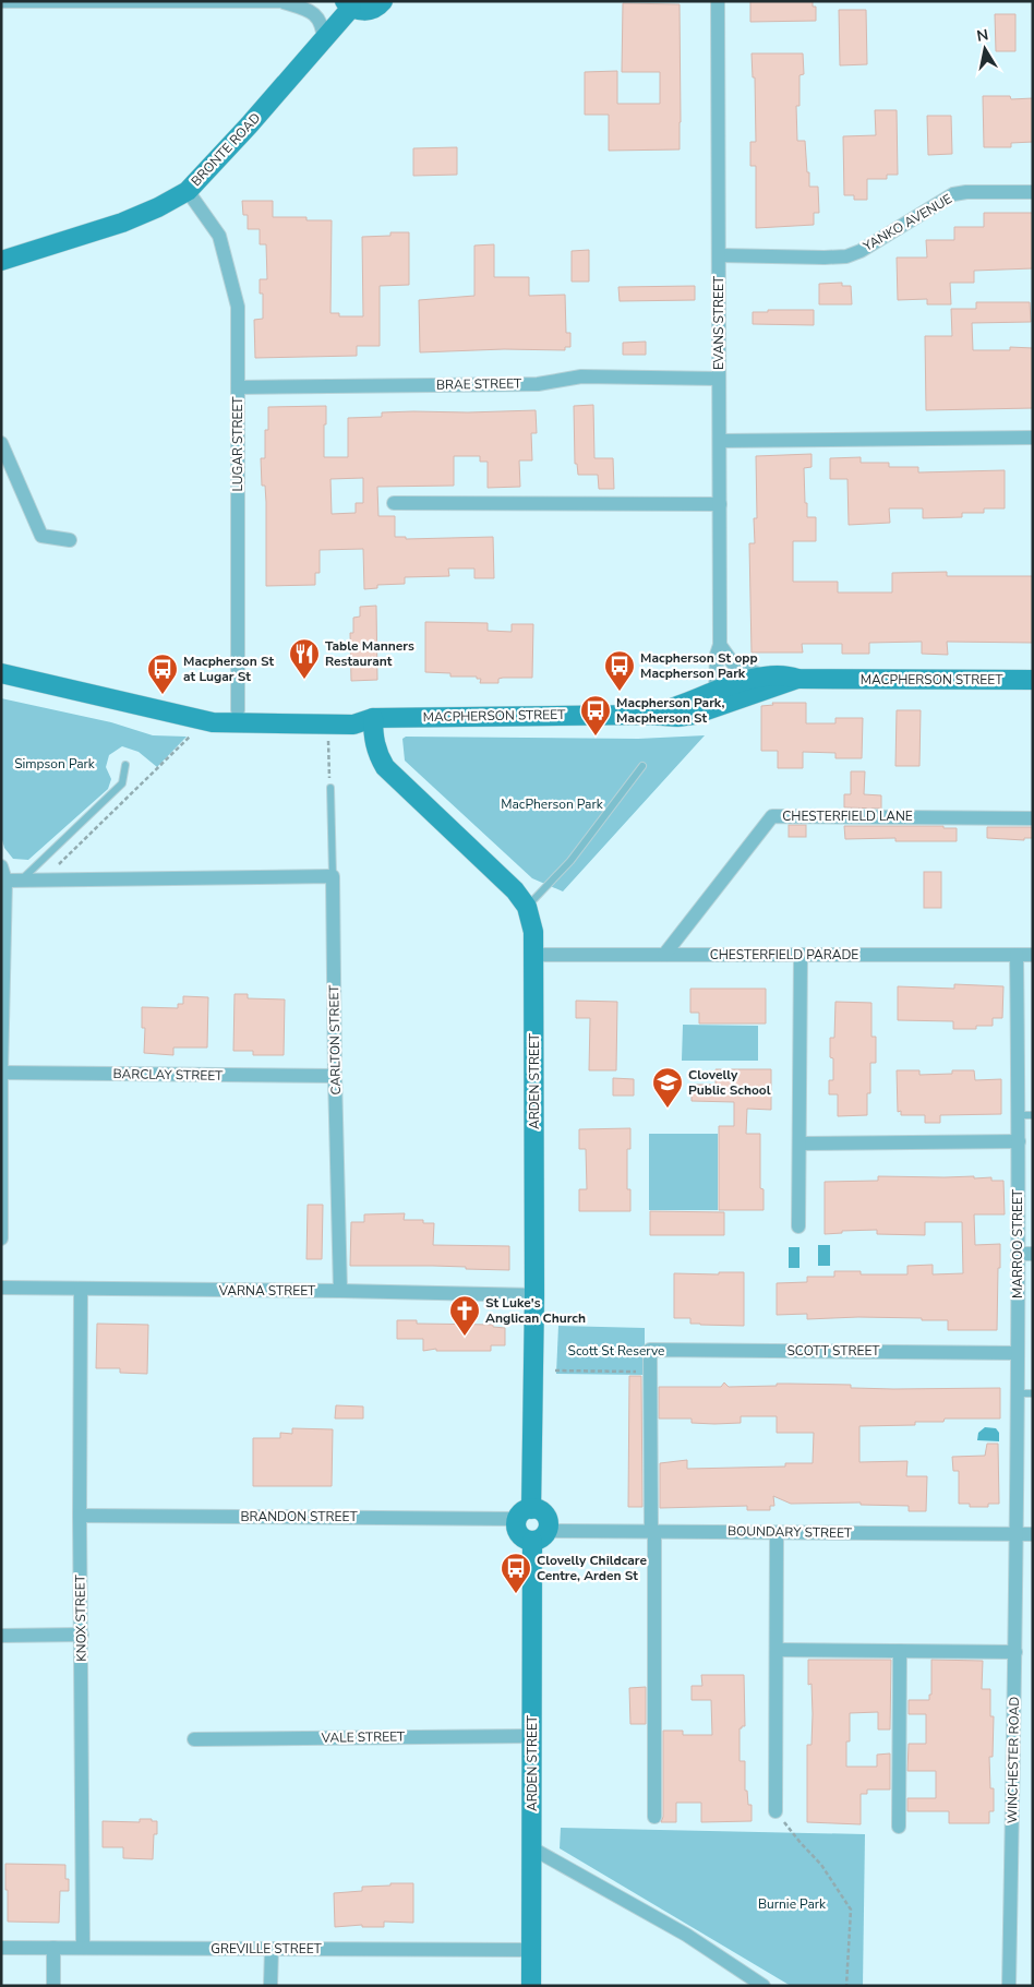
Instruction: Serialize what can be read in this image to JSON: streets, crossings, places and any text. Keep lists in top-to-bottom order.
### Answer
{
  "streets": {
    "main road": ["BRONTE ROAD", "MACPHERSON STREET", "ARDEN STREET"],
    "street": [
      "YANKO AVENUE",
      "EVANS STREET",
      "BRAE STREET",
      "LUGAR STREET",
      "CHESTERFIELD LANE",
      "CHESTERFIELD PARADE",
      "CARLTON STREET",
      "BARCLAY STREET",
      "MARROO STREET",
      "VARNA STREET",
      "SCOTT STREET",
      "BRANDON STREET",
      "BOUNDARY STREET",
      "KNOX STREET",
      "VALE STREET",
      "WINCHESTER ROAD",
      "GREVILLE STREET"
    ]
  },
  "crossings": [
    ["BRONTE ROAD", "LUGAR STREET"],
    ["YANKO AVENUE", "EVANS STREET"],
    ["EVANS STREET", "BRAE STREET"],
    ["EVANS STREET", "MACPHERSON STREET"],
    ["BRAE STREET", "LUGAR STREET"],
    ["LUGAR STREET", "MACPHERSON STREET"],
    ["MACPHERSON STREET", "ARDEN STREET"],
    ["CHESTERFIELD LANE", "CHESTERFIELD PARADE"],
    ["CHESTERFIELD PARADE", "ARDEN STREET"],
    ["CHESTERFIELD PARADE", "MARROO STREET"],
    ["CARLTON STREET", "BARCLAY STREET"],
    ["CARLTON STREET", "VARNA STREET"],
    ["ARDEN STREET", "VARNA STREET"],
    ["ARDEN STREET", "BRANDON STREET"],
    ["ARDEN STREET", "BOUNDARY STREET"],
    ["ARDEN STREET", "VALE STREET"],
    ["ARDEN STREET", "GREVILLE STREET"],
    ["MARROO STREET", "SCOTT STREET"],
    ["MARROO STREET", "BOUNDARY STREET"],
    ["MARROO STREET", "WINCHESTER ROAD"],
    ["VARNA STREET", "KNOX STREET"],
    ["BRANDON STREET", "BOUNDARY STREET"],
    ["BRANDON STREET", "KNOX STREET"],
    ["BOUNDARY STREET", "WINCHESTER ROAD"],
    ["KNOX STREET", "GREVILLE STREET"]
  ],
  "parks": [
    "Simpson Park",
    "MacPherson Park",
    "Scott St Reserve",
    "Burnie Park"
  ],
  "places": {
    "restaurant": ["Table Manners Restaurant"],
    "bus stop": [
      "Macpherson St opp Macpherson Park",
      "Macpherson St at Lugar St",
      "Macpherson Park, Macpherson St",
      "Clovelly Childcare Centre, Arden St"
    ],
    "school or university": ["Clovelly Public School"],
    "church": ["St Luke's Anglican Church"]
  },
  "north": "top"
}
